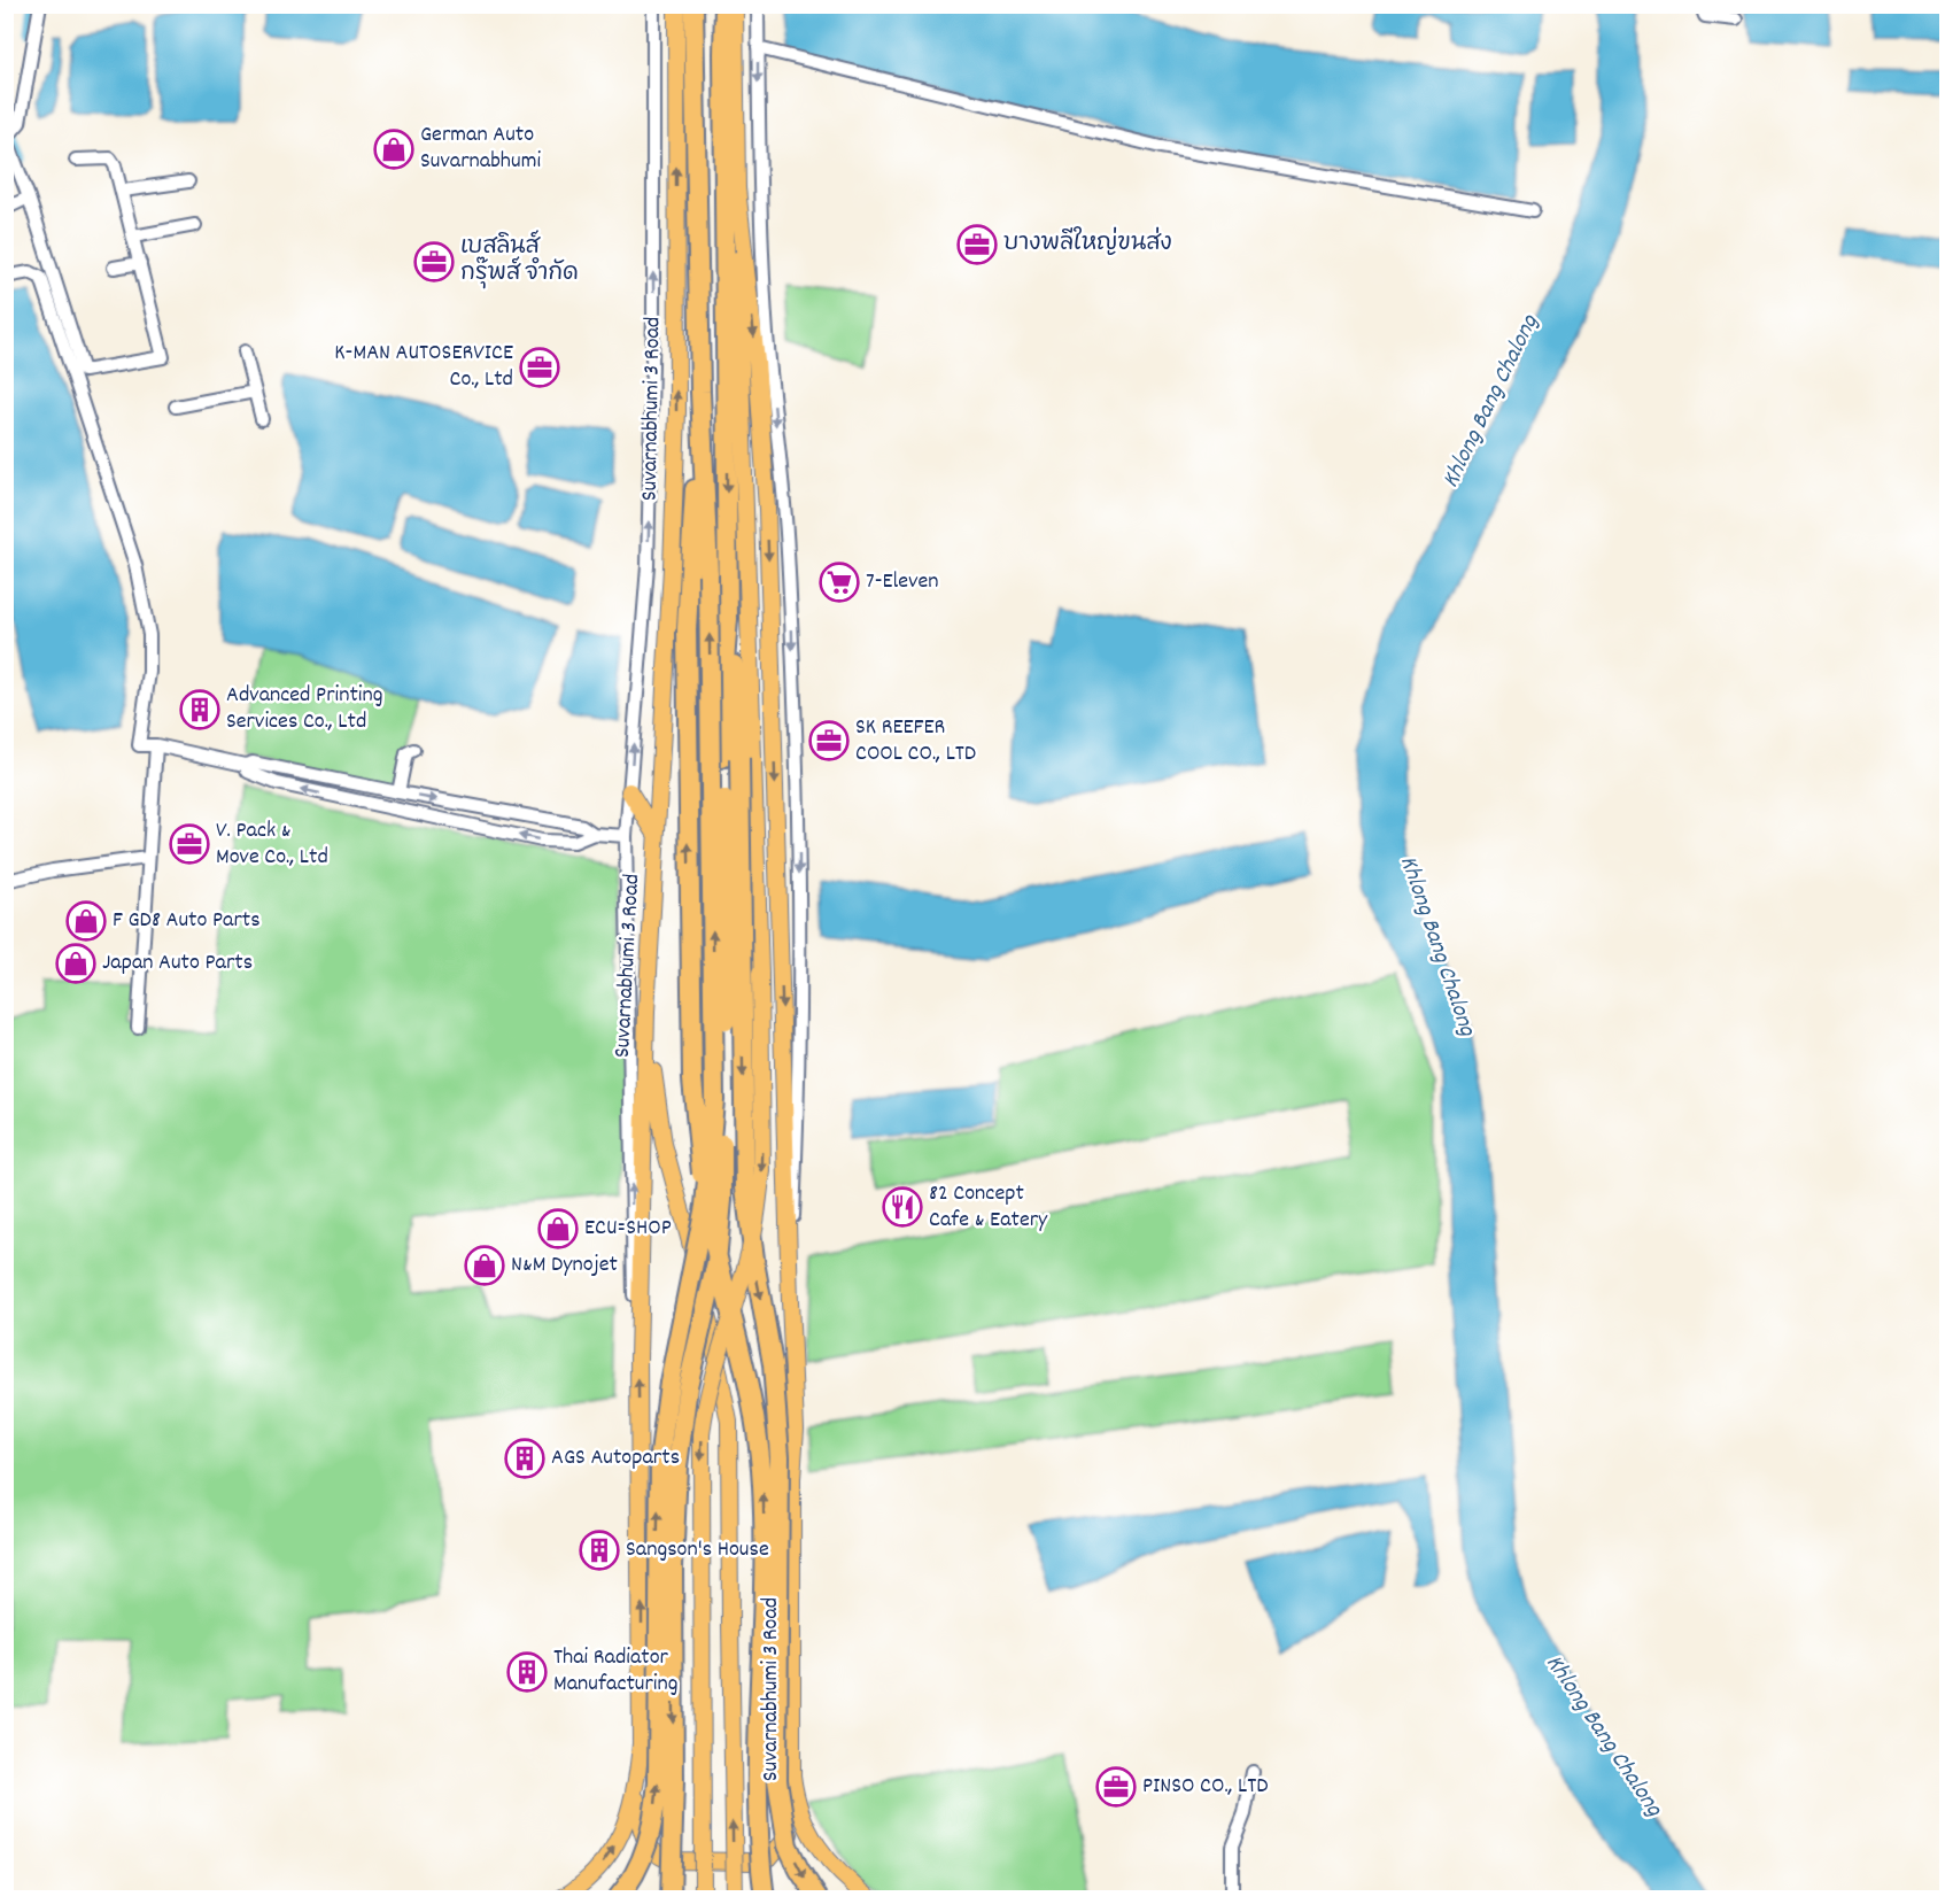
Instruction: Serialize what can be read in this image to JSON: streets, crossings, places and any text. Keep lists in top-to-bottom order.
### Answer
{
  "streets": {
    "main road": ["Suvarnabhumi 3 Road"]
  },
  "water": ["Khlong Bang Chalong"],
  "places": {
    "shop": [
      "German Auto Suvarnabhumi",
      "F GD8 Auto Parts",
      "Japan Auto Parts",
      "ECU=SHOP",
      "N&M Dynojet"
    ],
    "office": [
      "บางพลีใหญ่ขนส่ง",
      "เบสลินส์ กรุ๊พส์ จำกัด",
      "K-MAN AUTOSERVICE Co., Ltd",
      "SK REEFER COOL CO., LTD",
      "V. Pack & Move Co., Ltd",
      "PINSO CO., LTD"
    ],
    "supermarket": ["7-Eleven"],
    "building": [
      "Advanced Printing Services Co., Ltd",
      "AGS Autoparts",
      "Sangson's House",
      "Thai Radiator Manufacturing"
    ],
    "restaurant": ["82 Concept Cafe & Eatery"]
  }
}
